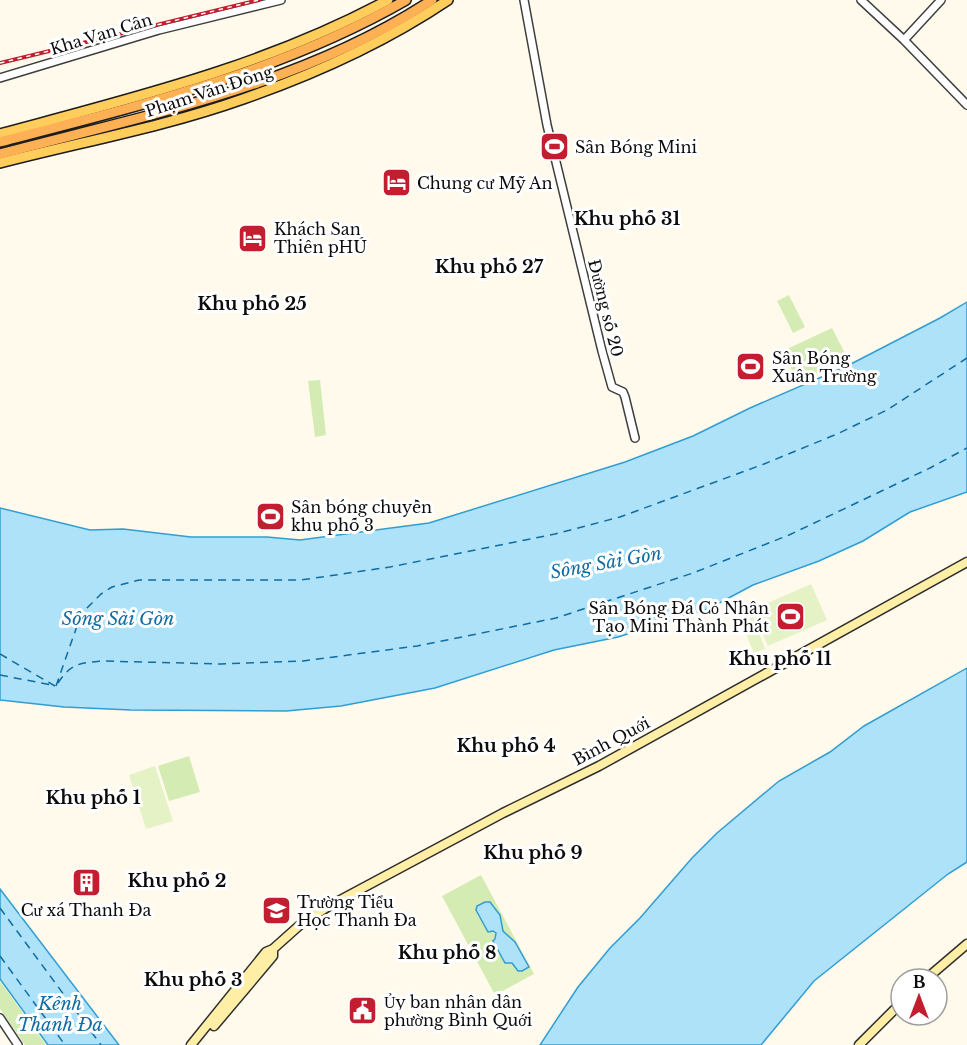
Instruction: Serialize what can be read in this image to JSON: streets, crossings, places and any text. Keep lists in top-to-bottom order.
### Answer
{
  "streets": {
    "highway": ["Phạm Văn Đồng"],
    "main road": ["Bình Quới"],
    "street": ["Kha Vạn Cân", "Đường số 20"]
  },
  "districts": [
    "Khu phố 31",
    "Khu phố 27",
    "Khu phố 25",
    "Khu phố 11",
    "Khu phố 4",
    "Khu phố 1",
    "Khu phố 9",
    "Khu phố 2",
    "Khu phố 8",
    "Khu phố 3"
  ],
  "water": ["Sông Sài Gòn", "Kênh Thanh Đa"],
  "places": {
    "sports": [
      "Sân Bóng Mini",
      "Sân Bóng Xuân Trường",
      "Sân bóng chuyền khu phố 3",
      "Sân Bóng Đá Cỏ Nhân Tạo Mini Thành Phát"
    ],
    "hotel": ["Chung cư Mỹ An", "Khách Sạn Thiên pHÚ"],
    "building": ["Cư xá Thanh Đa"],
    "school or university": ["Trường Tiểu Học Thanh Đa"],
    "public building": ["Ủy ban nhân dân phường Bình Quới"]
  },
  "north": "top"
}
